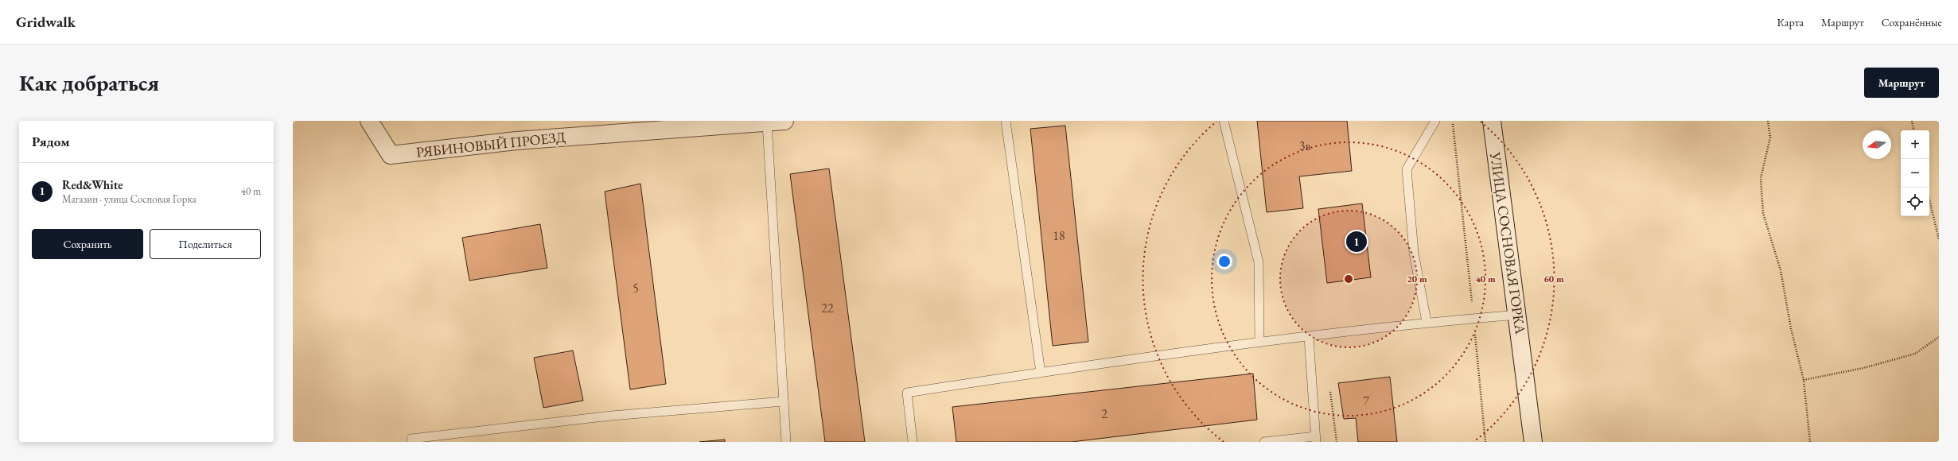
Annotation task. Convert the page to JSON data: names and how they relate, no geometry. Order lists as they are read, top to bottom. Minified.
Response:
{"streets":{"street":["РЯБИНОВЫЙ ПРОЕЗД","УЛИЦА СОСНОВАЯ ГОРКА"]},"house_numbers":["3в","18","5","22","7","2"],"north":"left","page":{"header":"Gridwalk","nav":["Карта","Маршрут","Сохранённые"],"buttons":["Маршрут",["Сохранить","Поделиться"]],"title":"Как добраться","heading":"Рядом","map_buttons":["+","−"],"list":[{"mark":"1","name":"Red&White","note":"Магазин · улица Сосновая Горка","value":"40 m"}],"pins":"1"},"rings":["20 m","40 m","60 m"]}
